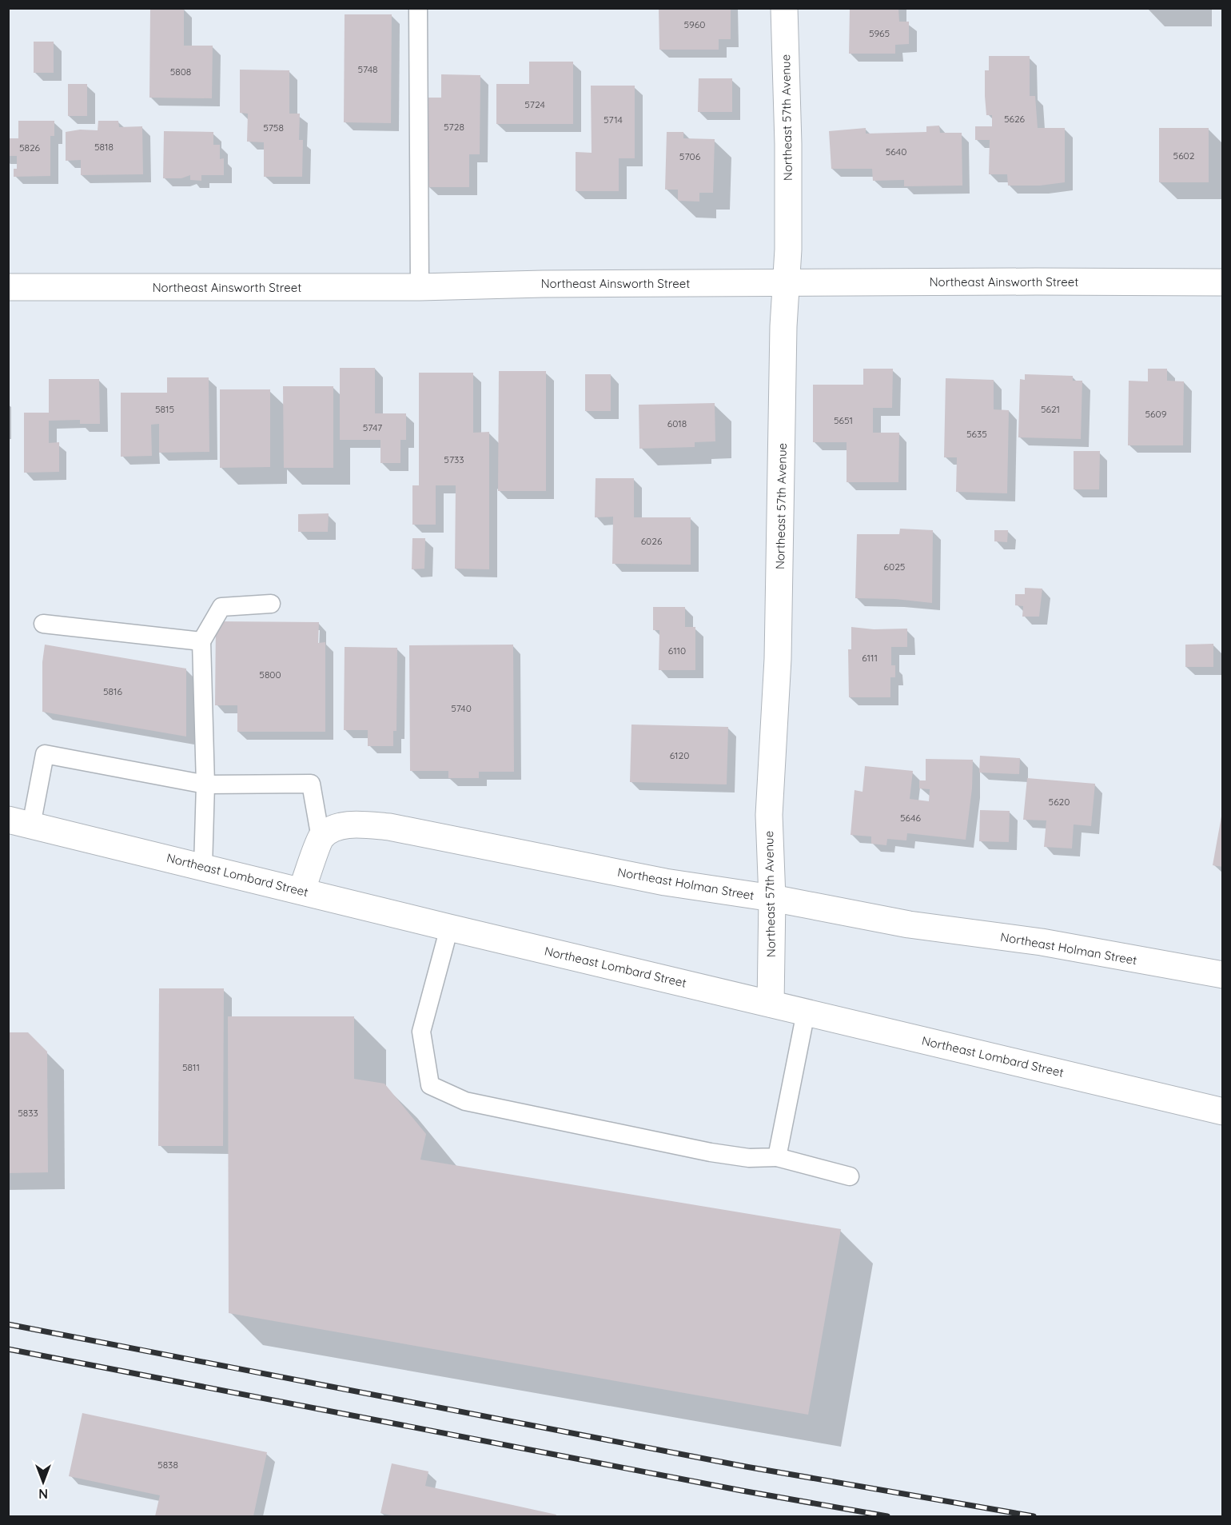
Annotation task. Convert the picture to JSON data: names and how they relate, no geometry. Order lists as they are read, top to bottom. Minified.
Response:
{"streets":{"street":["Northeast 57th Avenue","Northeast Ainsworth Street","Northeast Lombard Street","Northeast Holman Street"]},"crossings":[["Northeast 57th Avenue","Northeast Ainsworth Street"],["Northeast 57th Avenue","Northeast Lombard Street"],["Northeast 57th Avenue","Northeast Holman Street"]],"house_numbers":["5960","5965","5748","5808","5724","5626","5714","5728","5758","5818","5826","5640","5602","5706","5815","5621","5609","5651","6018","5747","5635","5733","6026","6025","6110","6111","5800","5816","5740","6120","5620","5646","5811","5833","5838"],"north":"bottom"}
